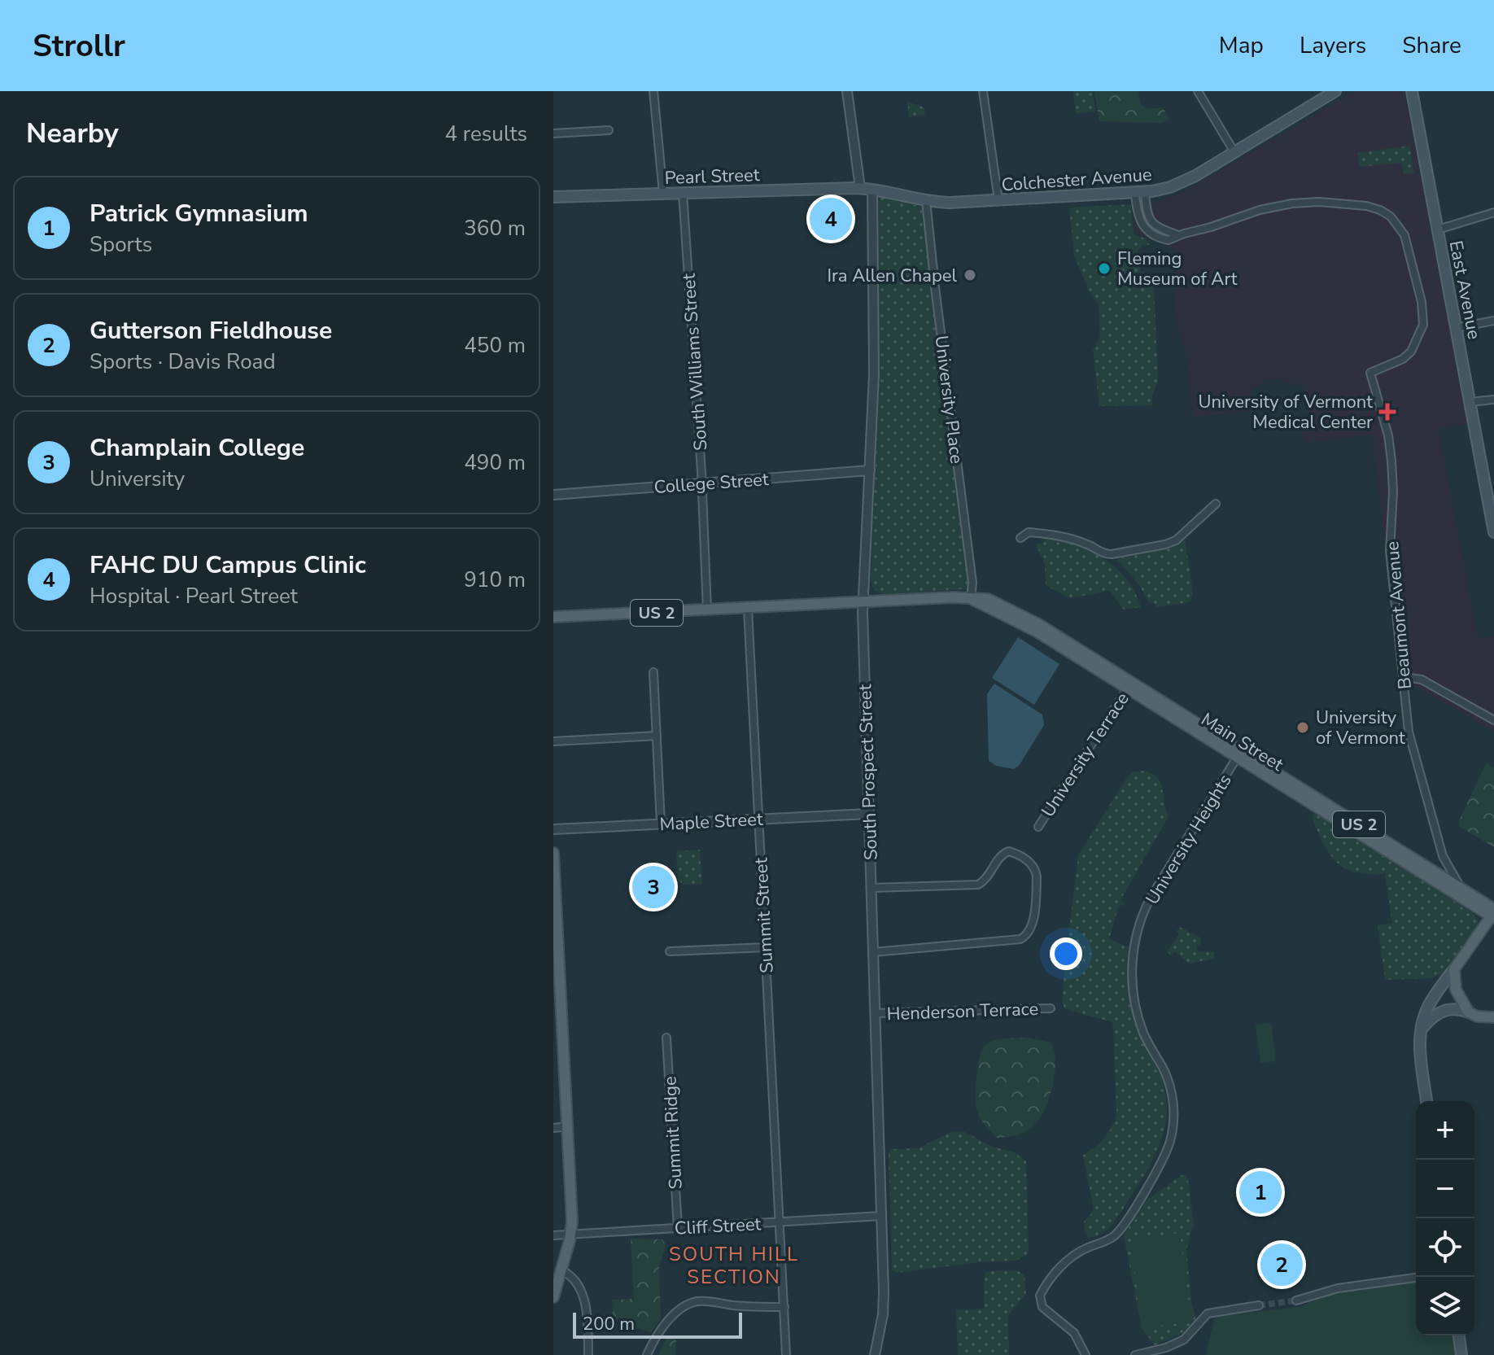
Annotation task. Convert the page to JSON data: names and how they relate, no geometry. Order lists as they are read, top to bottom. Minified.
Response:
{"streets":{"main road":["Pearl Street","Colchester Avenue","East Avenue","US 2","Main Street"],"street":["South Williams Street","University Place","College Street","Beaumont Avenue","University Terrace","South Prospect Street","Maple Street","University Heights","Summit Street","Henderson Terrace","Summit Ridge","Cliff Street"]},"crossings":[["Pearl Street","Colchester Avenue"],["Pearl Street","South Williams Street"],["Pearl Street","South Prospect Street"],["Colchester Avenue","University Place"],["Colchester Avenue","Beaumont Avenue"],["Colchester Avenue","South Prospect Street"],["South Williams Street","College Street"],["South Williams Street","Main Street"],["University Place","Main Street"],["College Street","South Prospect Street"],["Beaumont Avenue","Main Street"],["Main Street","University Terrace"],["Main Street","South Prospect Street"],["Main Street","University Heights"],["Main Street","Summit Street"],["South Prospect Street","Maple Street"],["South Prospect Street","Henderson Terrace"],["South Prospect Street","Cliff Street"],["Maple Street","Summit Street"],["Summit Street","Cliff Street"],["Summit Ridge","Cliff Street"]],"districts":["SOUTH HILL SECTION"],"places":{"other":["Fleming Museum of Art","Ira Allen Chapel","University of Vermont"],"health":["University of Vermont Medical Center"]},"scale_bar":"200 m","page":{"header":"Strollr","nav":["Map","Layers","Share"],"heading":["Nearby","4 results"],"list":[{"mark":"1","name":"Patrick Gymnasium","note":"Sports","value":"360 m"},{"mark":"2","name":"Gutterson Fieldhouse","note":"Sports · Davis Road","value":"450 m"},{"mark":"3","name":"Champlain College","note":"University","value":"490 m"},{"mark":"4","name":"FAHC DU Campus Clinic","note":"Hospital · Pearl Street","value":"910 m"}],"pins":["4","3","1","2"],"map_buttons":["+","−"],"scale":"200 m"}}
